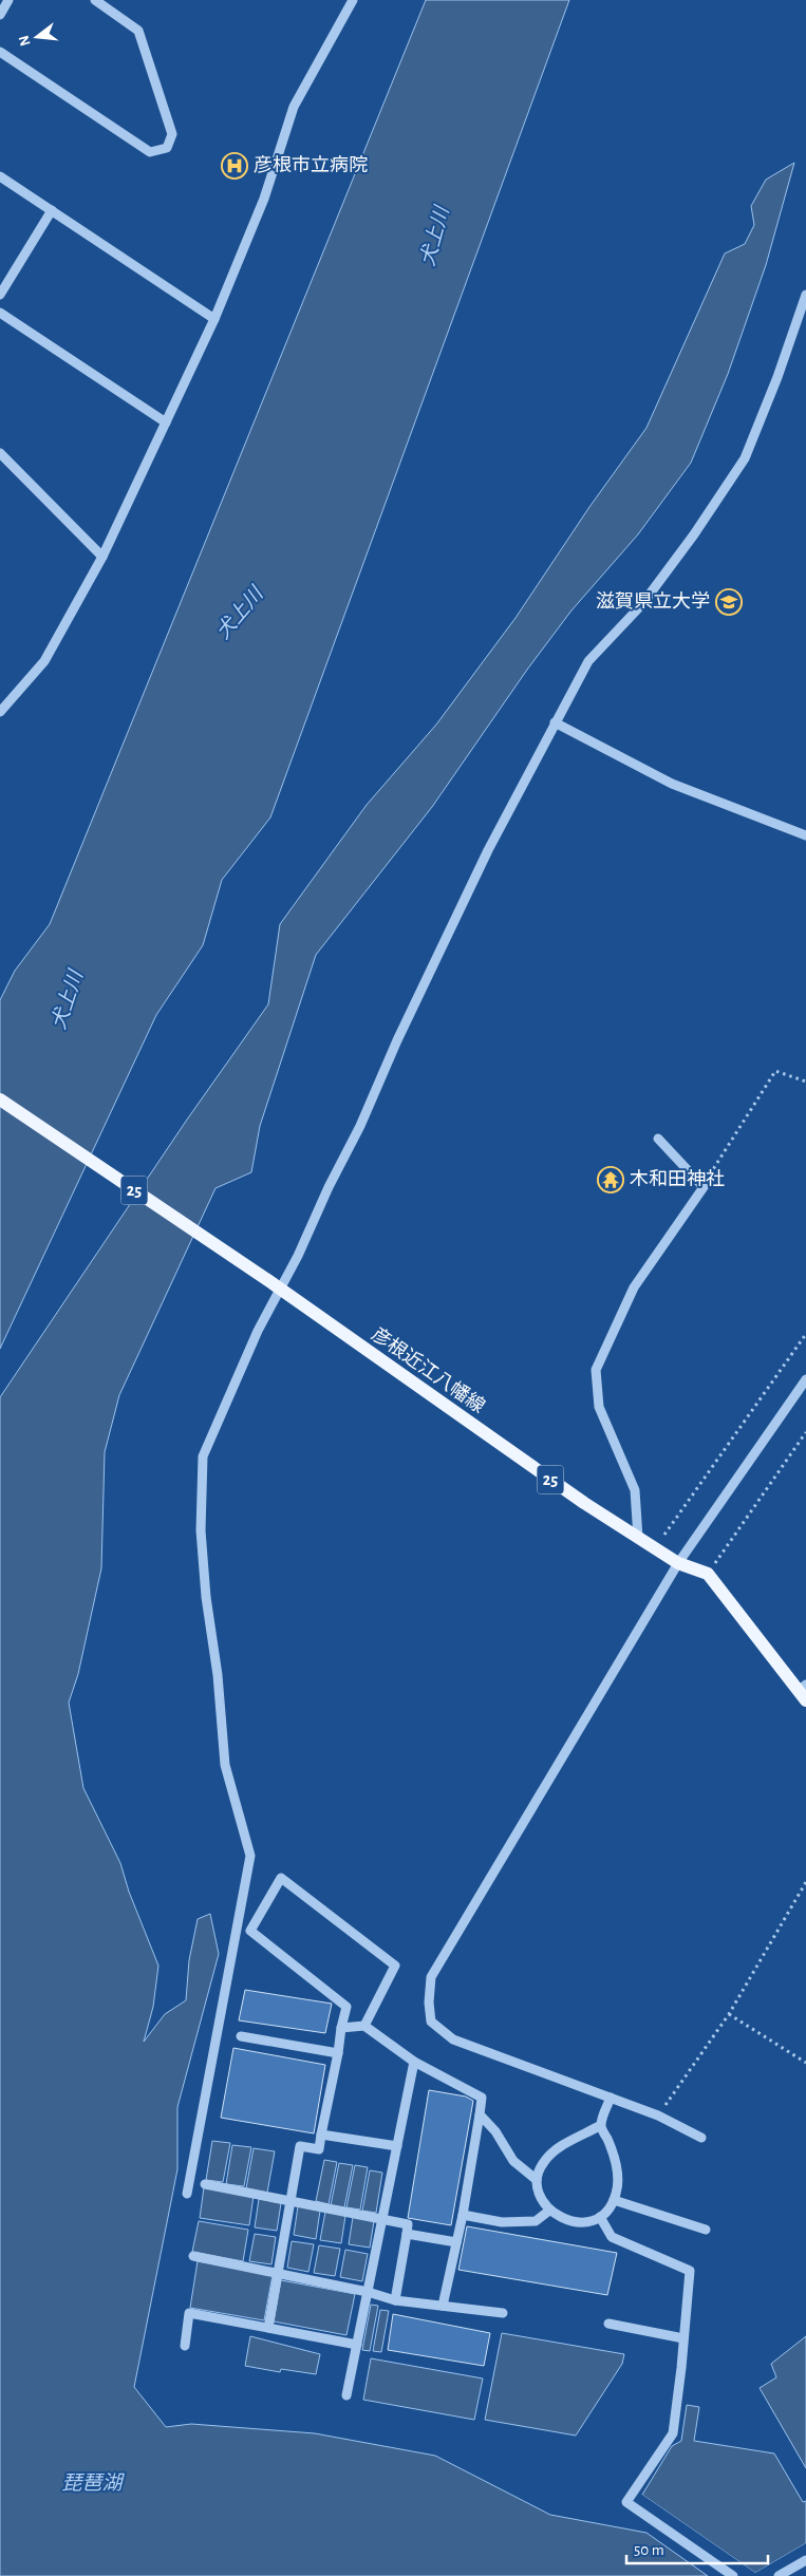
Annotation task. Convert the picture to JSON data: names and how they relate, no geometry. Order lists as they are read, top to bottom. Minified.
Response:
{"streets":{"main road":["25","彦根近江八幡線"]},"water":["犬上川","琵琶湖"],"places":{"hospital":["彦根市立病院"],"school or university":["滋賀県立大学"],"temple":["木和田神社"]},"scale_bar":"50 m","north":"left"}
